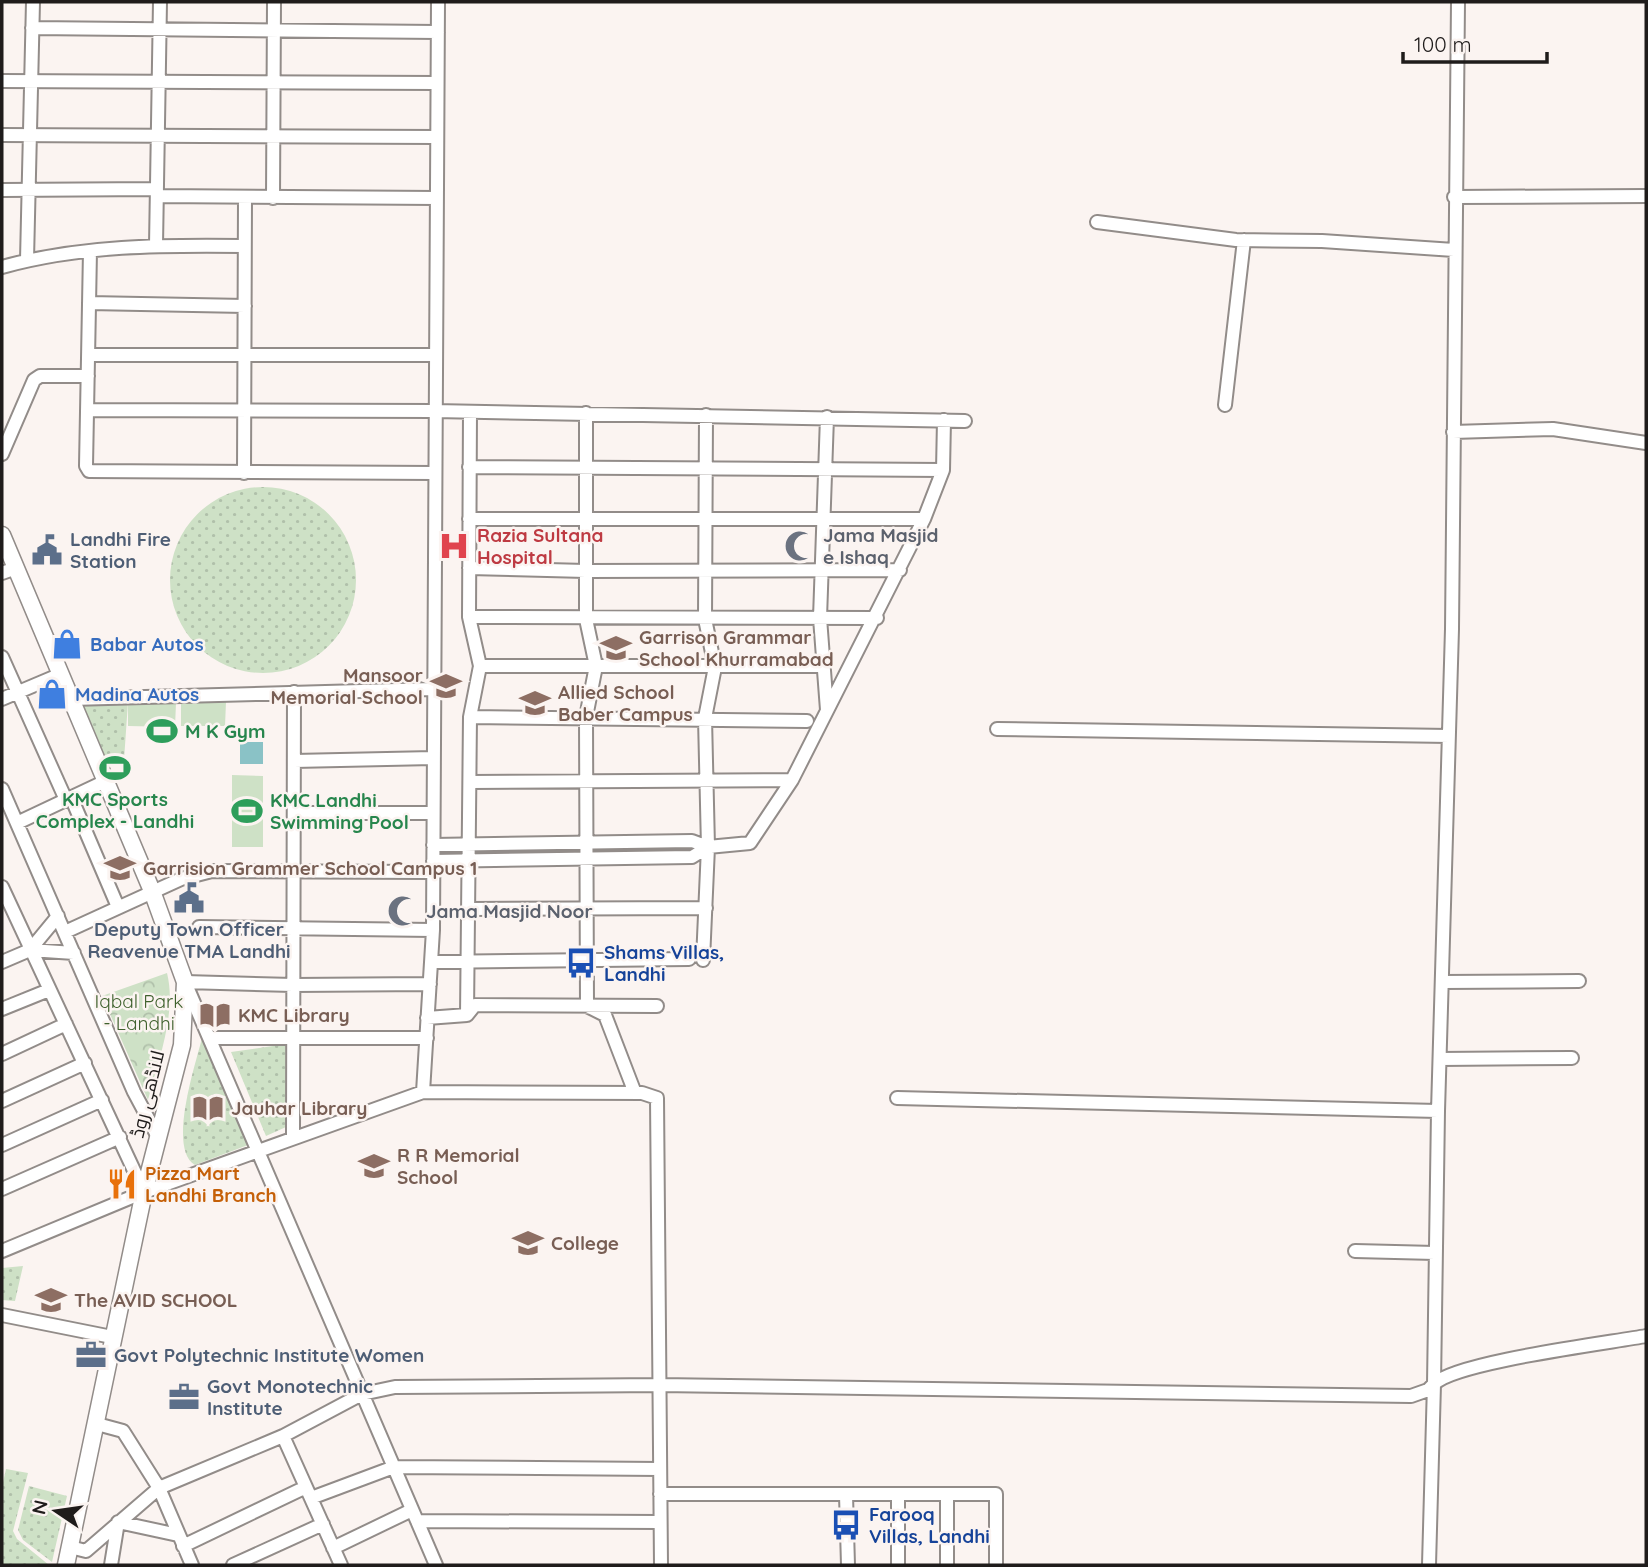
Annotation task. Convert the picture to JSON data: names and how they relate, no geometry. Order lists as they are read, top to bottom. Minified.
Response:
{"streets":{"main road":["لانڈھی روڈ"]},"parks":["Iqbal Park - Landhi"],"places":{"hospital":["Razia Sultana Hospital"],"mosque":["Jama Masjid e Ishaq","Jama Masjid Noor"],"public building":["Landhi Fire Station","Deputy Town Officer Reavenue TMA Landhi"],"shop":["Babar Autos","Madina Autos"],"school or university":["Garrison Grammar School Khurramabad","Mansoor Memorial School","Allied School Baber Campus","Garrision Grammer School Campus 1","R R Memorial School","College","The AVID SCHOOL"],"sports":["M K Gym","KMC Sports Complex - Landhi","KMC Landhi Swimming Pool"],"bus stop":["Shams Villas, Landhi","Farooq Villas, Landhi"],"library":["KMC Library","Jauhar Library"],"restaurant":["Pizza Mart Landhi Branch"],"office":["Govt Polytechnic Institute Women","Govt Monotechnic Institute"]},"scale_bar":"100 m","north":"left"}
